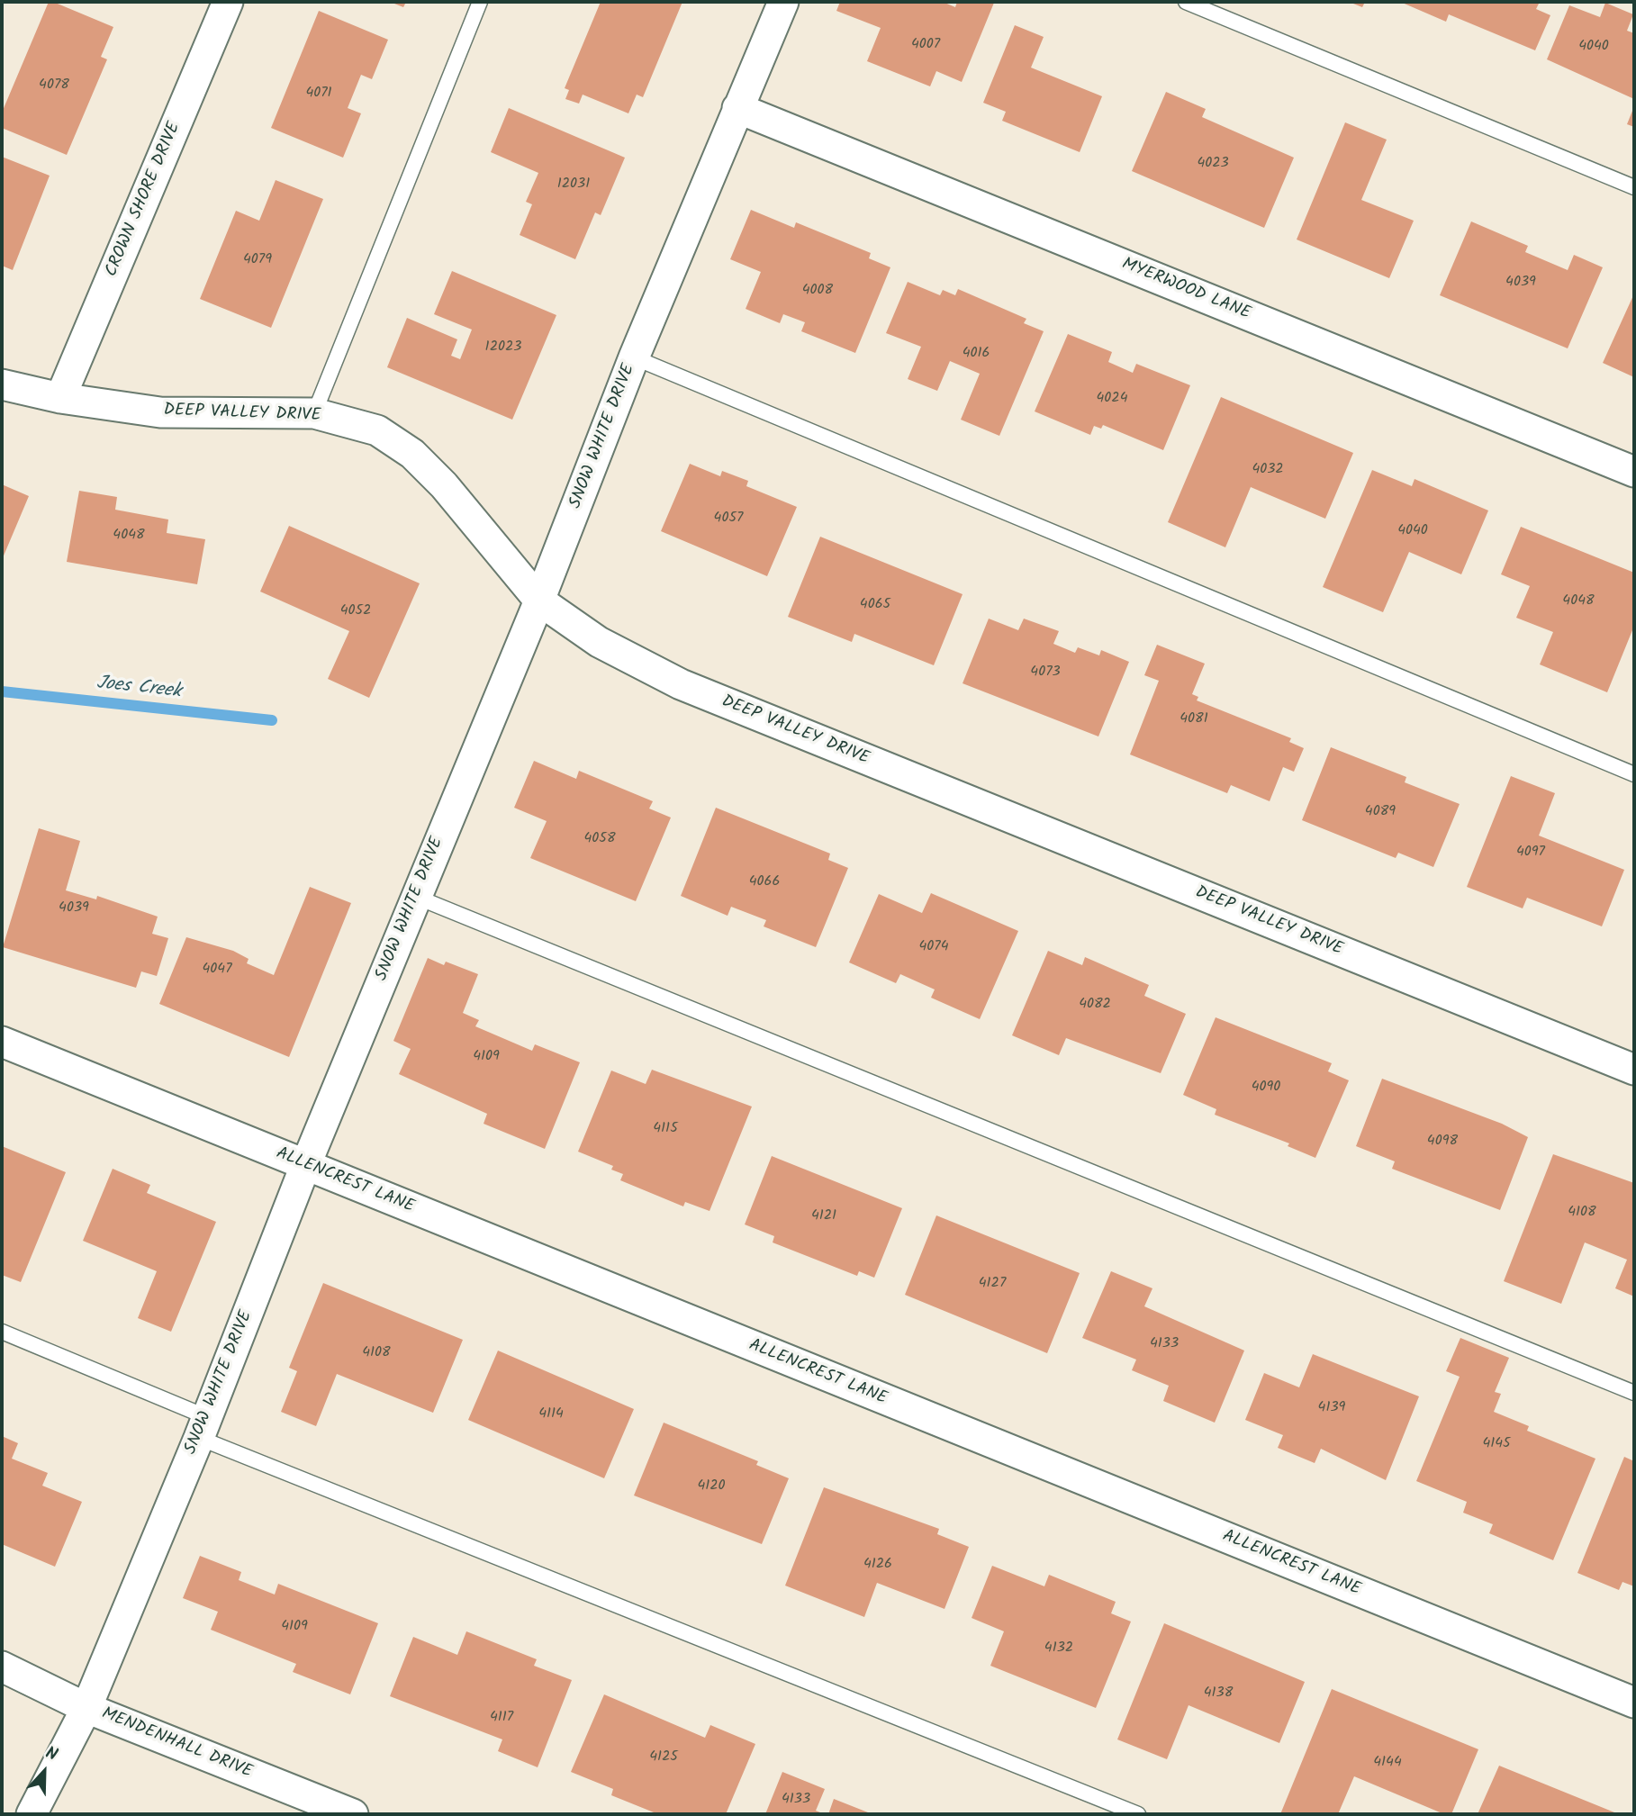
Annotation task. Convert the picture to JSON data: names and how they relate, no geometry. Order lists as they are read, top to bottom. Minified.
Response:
{"streets":{"street":["CROWN SHORE DRIVE","MYERWOOD LANE","DEEP VALLEY DRIVE","SNOW WHITE DRIVE","ALLENCREST LANE","MENDENHALL DRIVE"]},"crossings":[["CROWN SHORE DRIVE","DEEP VALLEY DRIVE"],["MYERWOOD LANE","SNOW WHITE DRIVE"],["DEEP VALLEY DRIVE","SNOW WHITE DRIVE"],["SNOW WHITE DRIVE","ALLENCREST LANE"],["SNOW WHITE DRIVE","MENDENHALL DRIVE"]],"water":["Joes Creek"],"house_numbers":["4007","4040","4078","4071","4023","12031","4079","4039","4008","12023","4016","4024","4032","4057","4040","4048","4048","4065","4052","4073","4081","4089","4058","4097","4066","4039","4074","4047","4082","4109","4090","4115","4098","4108","4121","4127","4133","4108","4139","4114","4145","4120","4126","4109","4132","4138","4117","4125","4144","4133"],"north":"top"}
